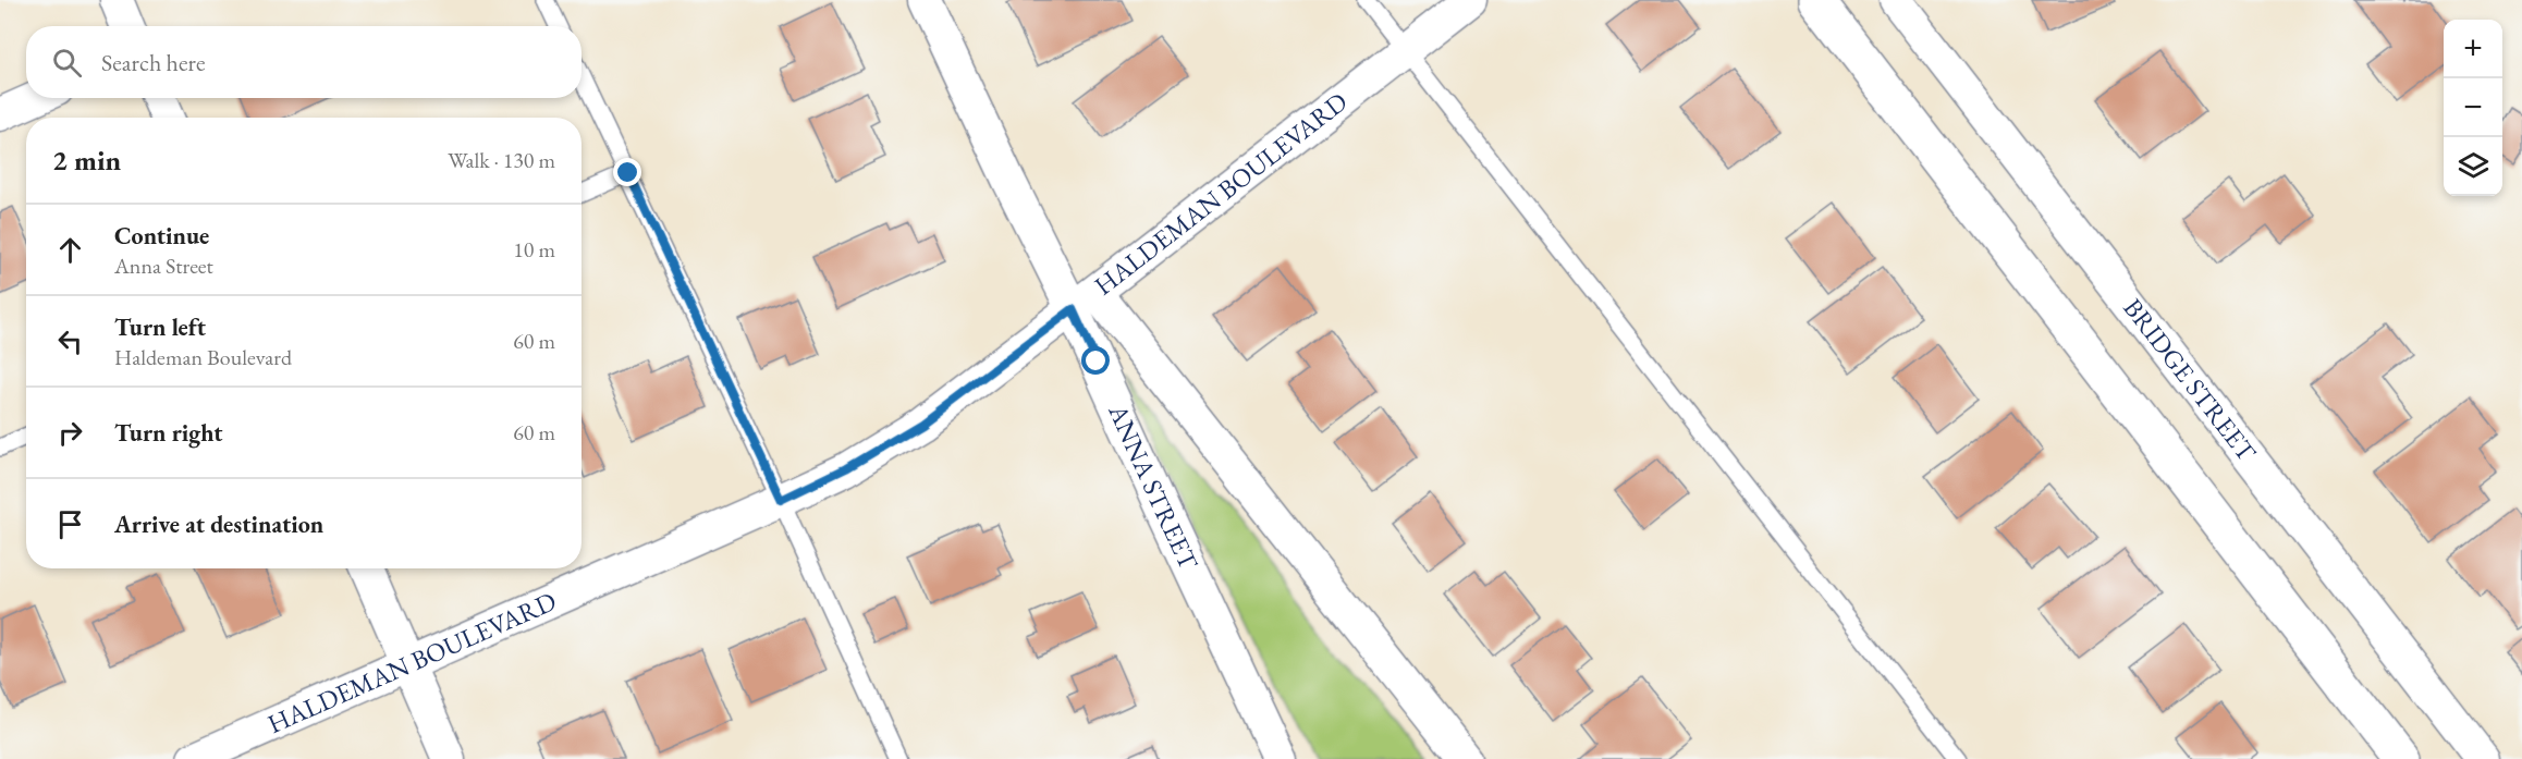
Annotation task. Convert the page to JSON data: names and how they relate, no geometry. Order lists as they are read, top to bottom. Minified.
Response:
{"streets":{"street":["HALDEMAN BOULEVARD","BRIDGE STREET","ANNA STREET"]},"crossings":[["HALDEMAN BOULEVARD","ANNA STREET"]],"page":{"map_buttons":["+","−"],"search":"Search here","heading":["2 min","Walk · 130 m"],"list":[["Continue","Anna Street","10 m"],["Turn left","Haldeman Boulevard","60 m"],["Turn right","60 m"],"Arrive at destination"]}}
